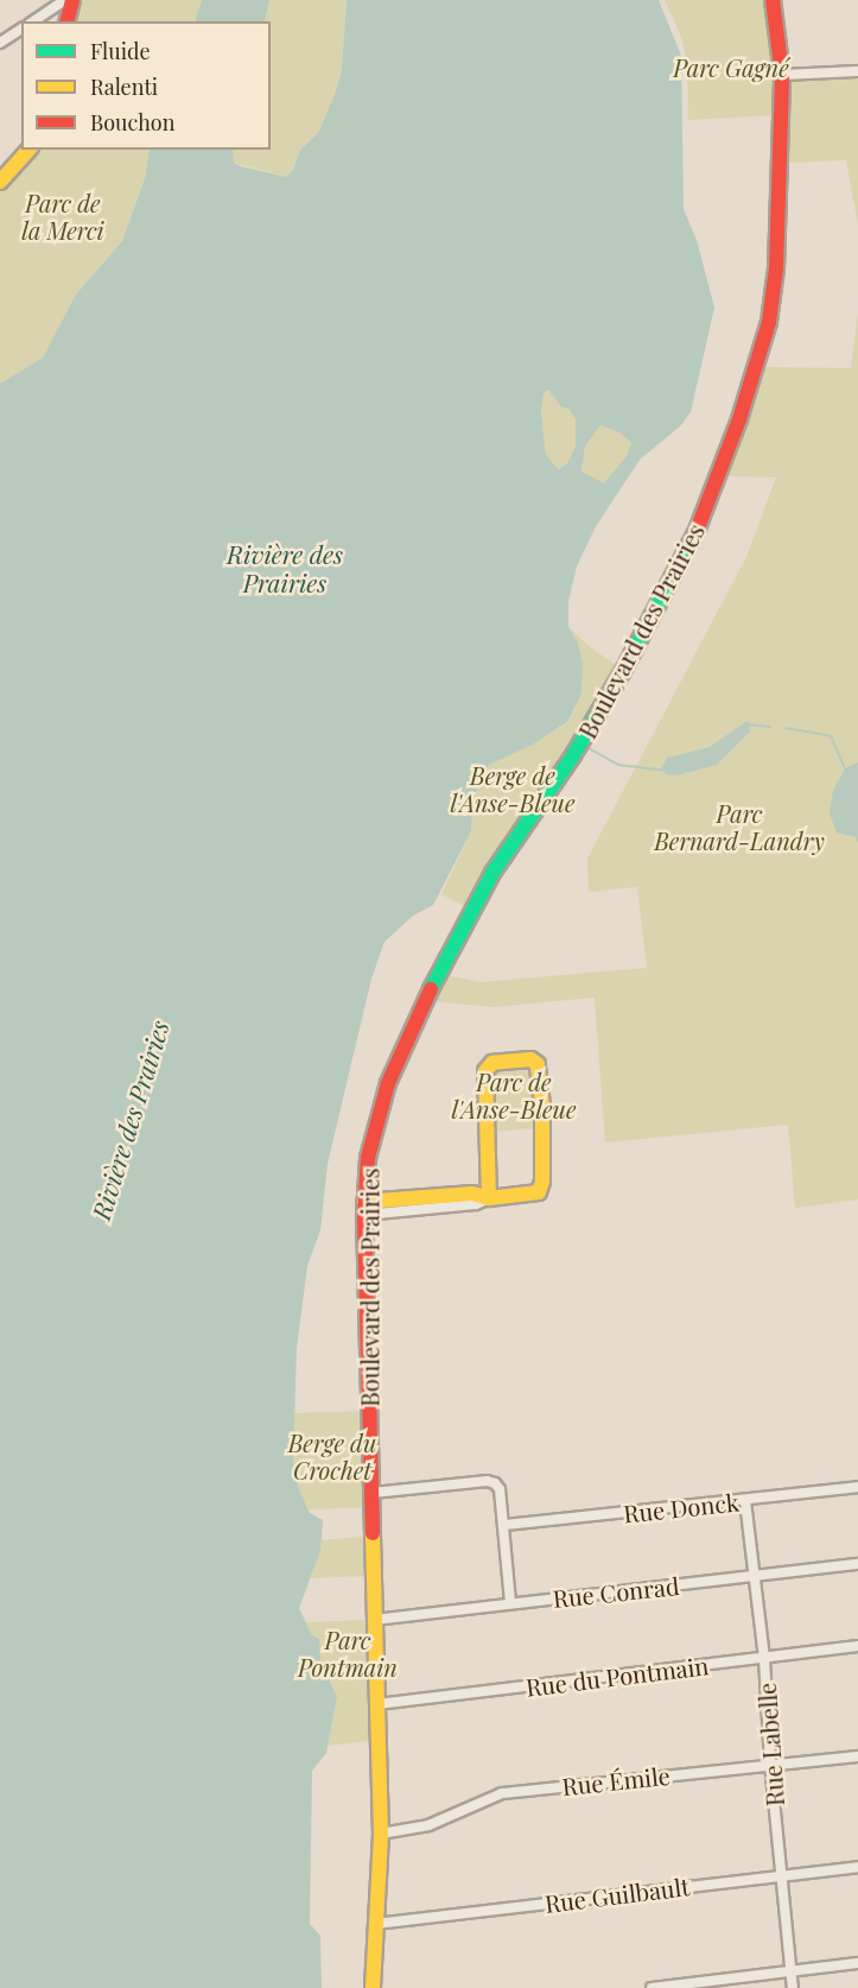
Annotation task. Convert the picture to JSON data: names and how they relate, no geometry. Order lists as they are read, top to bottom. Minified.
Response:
{"streets":{"street":["Boulevard des Prairies","Rue Donck","Rue Conrad","Rue du Pontmain","Rue Labelle","Rue Émile","Rue Guilbault"]},"crossings":[["Boulevard des Prairies","Rue Conrad"],["Boulevard des Prairies","Rue du Pontmain"],["Boulevard des Prairies","Rue Émile"],["Boulevard des Prairies","Rue Guilbault"],["Rue Donck","Rue Labelle"],["Rue Conrad","Rue Labelle"],["Rue du Pontmain","Rue Labelle"],["Rue Labelle","Rue Émile"],["Rue Labelle","Rue Guilbault"]],"water":["Rivière des Prairies"],"parks":["Parc Gagné","Parc de la Merci","Berge de l'Anse-Bleue","Parc Bernard-Landry","Parc de l'Anse-Bleue","Berge du Crochet","Parc Pontmain"],"legend":["Fluide","Ralenti","Bouchon"]}
